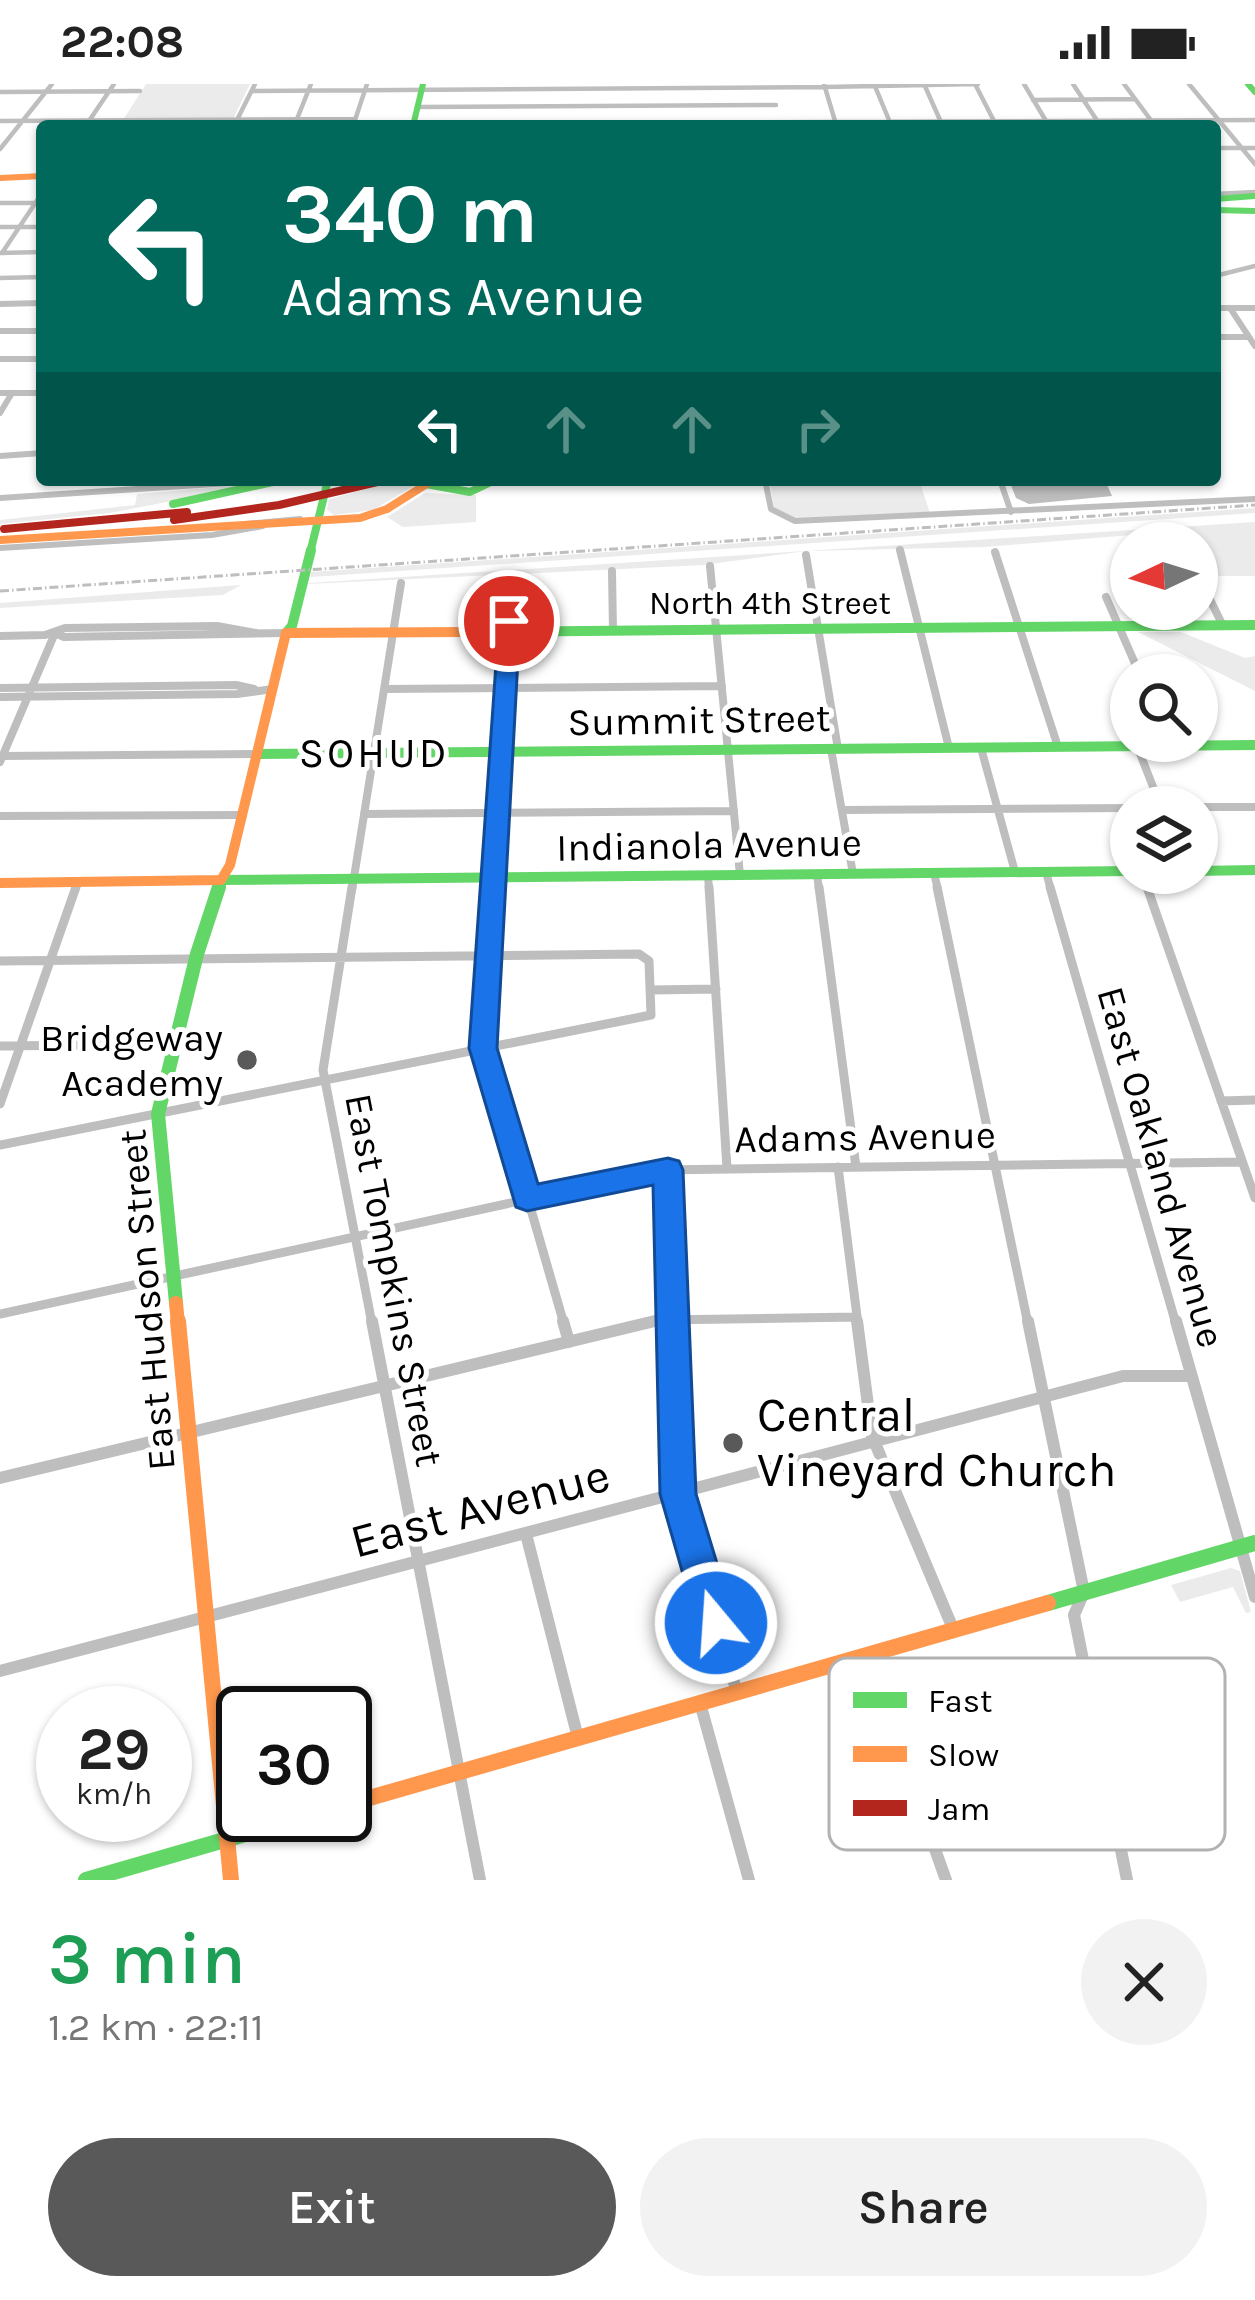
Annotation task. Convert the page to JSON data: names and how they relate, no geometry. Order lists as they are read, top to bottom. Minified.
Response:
{"streets":{"main road":["North 4th Street","Summit Street","Indianola Avenue","East Hudson Street"],"street":["Adams Avenue","East Oakland Avenue","East Tompkins Street","East Avenue"]},"crossings":[["North 4th Street","East Tompkins Street"],["North 4th Street","East Hudson Street"],["Summit Street","East Tompkins Street"],["Summit Street","East Hudson Street"],["Indianola Avenue","East Oakland Avenue"],["Indianola Avenue","East Tompkins Street"],["Indianola Avenue","East Hudson Street"],["Adams Avenue","East Oakland Avenue"],["Adams Avenue","East Tompkins Street"],["Adams Avenue","East Hudson Street"],["East Oakland Avenue","East Avenue"],["East Tompkins Street","East Avenue"],["East Hudson Street","East Avenue"]],"districts":["SOHUD"],"places":["Bridgeway Academy","Central Vineyard Church"],"legend":["Fast","Slow","Jam"],"north":"left","page":{"status":"22:08","turn":["340 m","Adams Avenue"],"speed":"29 km/h","limit":"30","heading":["3 min","1.2 km · 22:11"],"buttons":["Exit","Share"]}}
